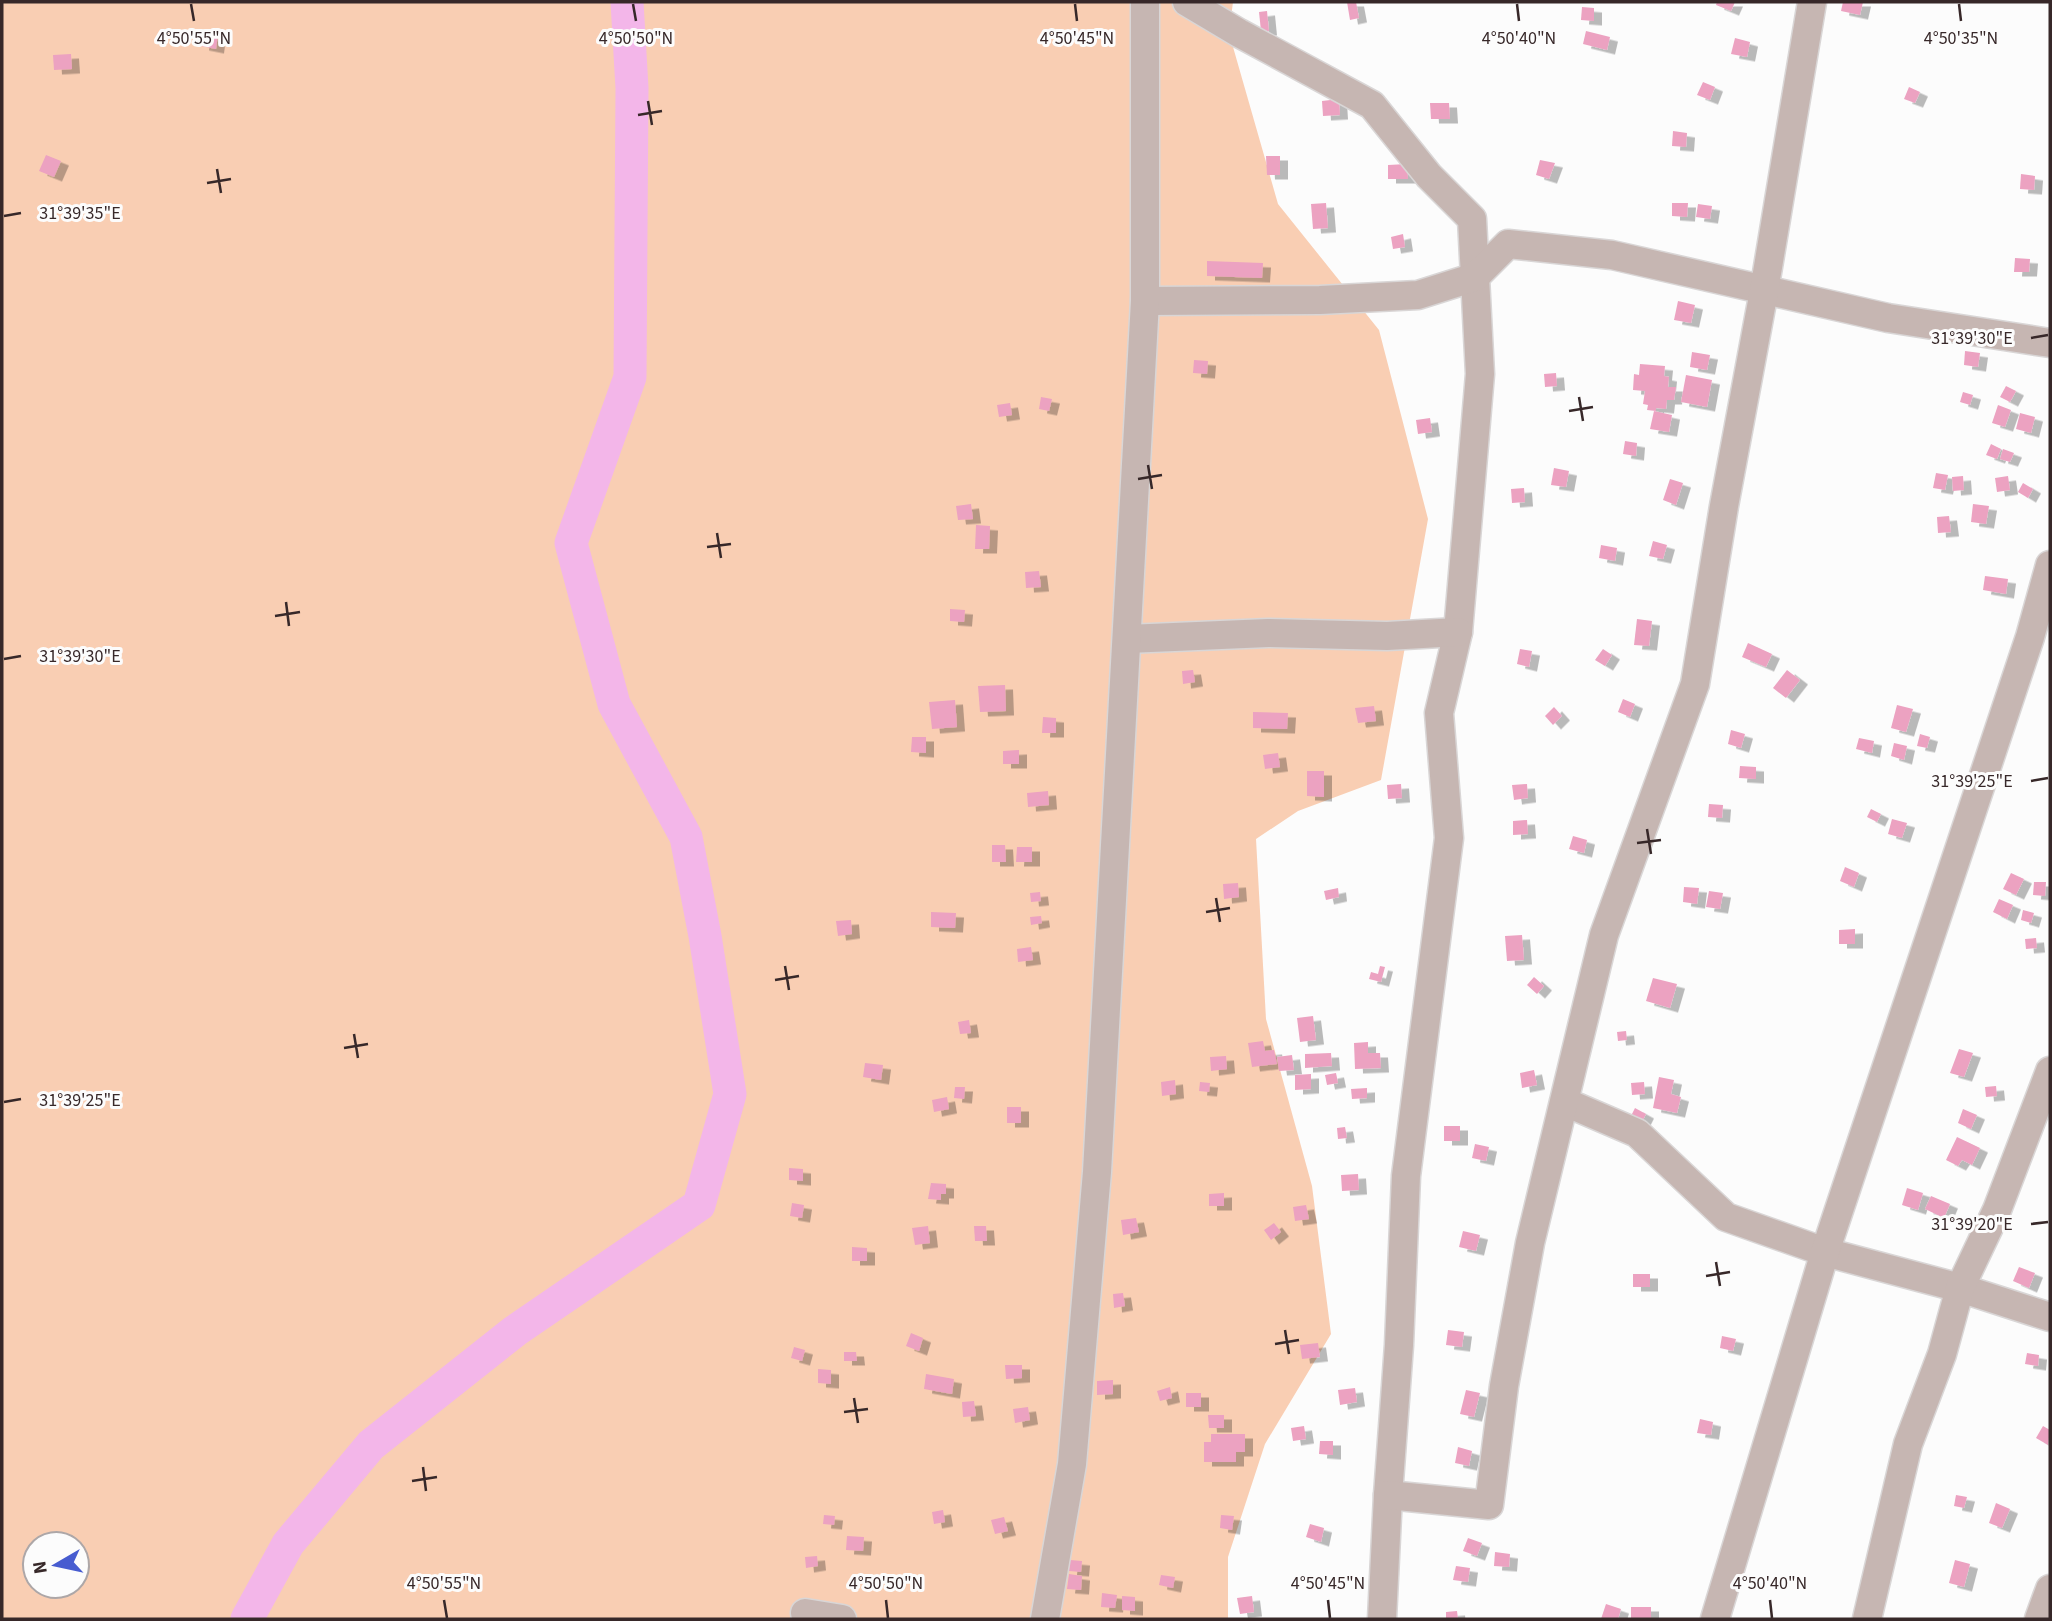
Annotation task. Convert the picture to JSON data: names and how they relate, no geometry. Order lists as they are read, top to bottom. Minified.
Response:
{"north":"left","coordinates":["4°50'35\"N","4°50'55\"N","4°50'50\"N","4°50'45\"N","4°50'40\"N","31°39'35\"E","31°39'30\"E","31°39'25\"E","31°39'20\"E"]}
